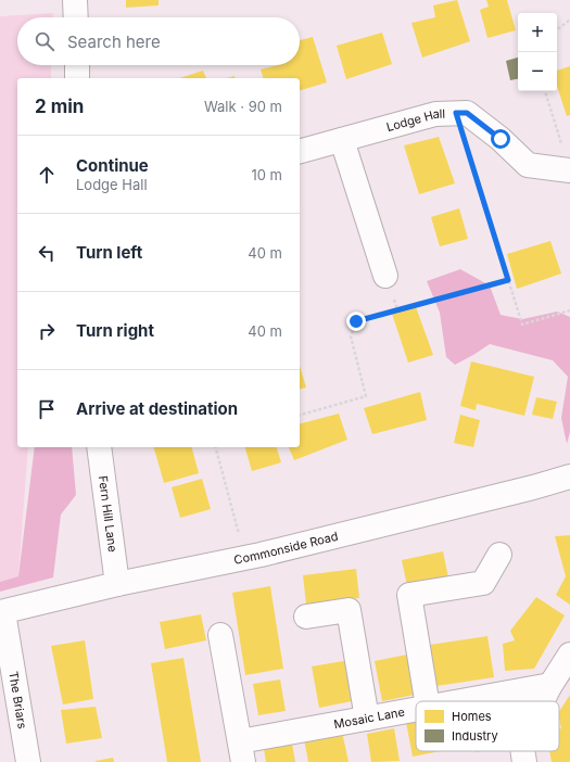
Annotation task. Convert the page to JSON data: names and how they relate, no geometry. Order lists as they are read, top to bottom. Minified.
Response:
{"streets":{"street":["Lodge Hall","Fern Hill Lane","Commonside Road","The Briars","Mosaic Lane"]},"crossings":[["Fern Hill Lane","Commonside Road"],["Commonside Road","The Briars"]],"legend":["Homes","Industry"],"page":{"map_buttons":["+","−"],"search":"Search here","heading":["2 min","Walk · 90 m"],"list":[["Continue","Lodge Hall","10 m"],["Turn left","40 m"],["Turn right","40 m"],"Arrive at destination"]}}
